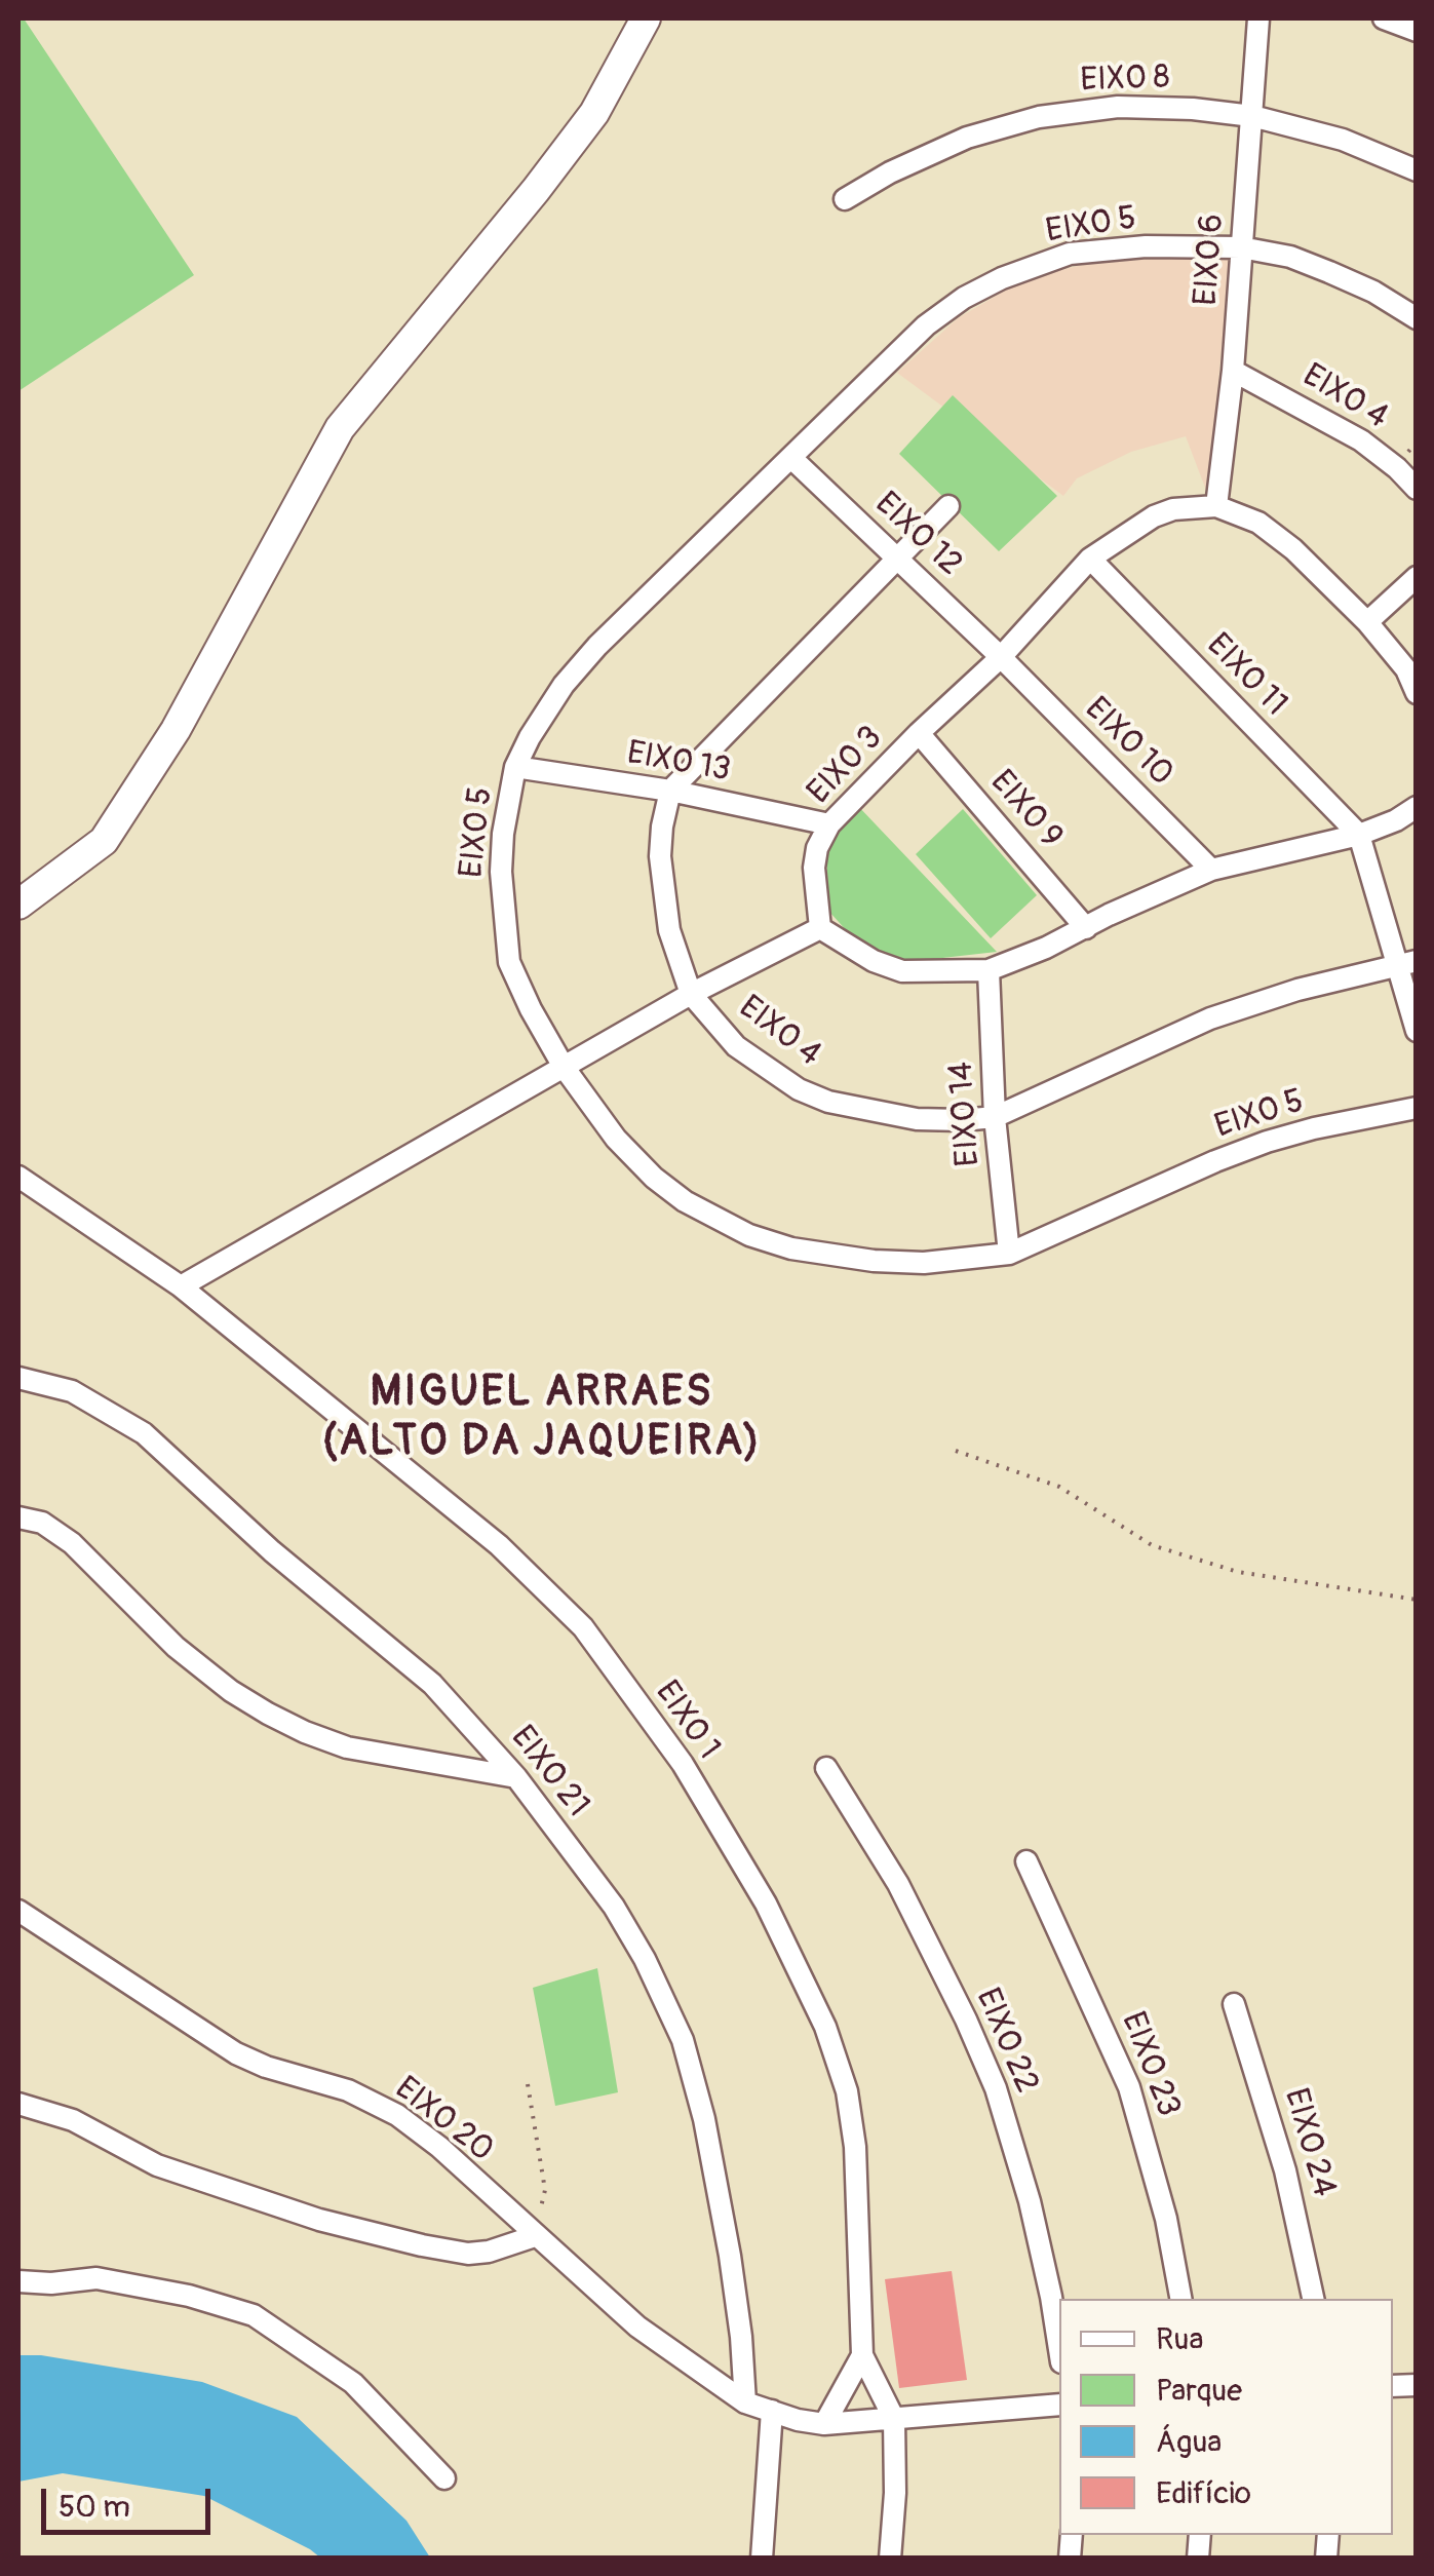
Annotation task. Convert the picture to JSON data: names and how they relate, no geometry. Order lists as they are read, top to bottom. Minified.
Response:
{"streets":{"street":["EIXO 8","EIXO 5","EIXO 6","EIXO 4","EIXO 12","EIXO 11","EIXO 10","EIXO 13","EIXO 3","EIXO 9","EIXO 14","EIXO 1","EIXO 21","EIXO 22","EIXO 23","EIXO 20","EIXO 24"]},"crossings":[["EIXO 8","EIXO 6"],["EIXO 5","EIXO 6"],["EIXO 5","EIXO 12"],["EIXO 5","EIXO 13"],["EIXO 5","EIXO 14"],["EIXO 6","EIXO 4"],["EIXO 6","EIXO 3"],["EIXO 4","EIXO 13"],["EIXO 4","EIXO 14"],["EIXO 12","EIXO 10"],["EIXO 12","EIXO 3"],["EIXO 11","EIXO 3"],["EIXO 10","EIXO 3"],["EIXO 13","EIXO 3"],["EIXO 3","EIXO 9"],["EIXO 21","EIXO 20"]],"districts":["MIGUEL ARRAES (ALTO DA JAQUEIRA)"],"legend":["Rua","Parque","Água","Edifício"],"scale_bar":"50 m"}
